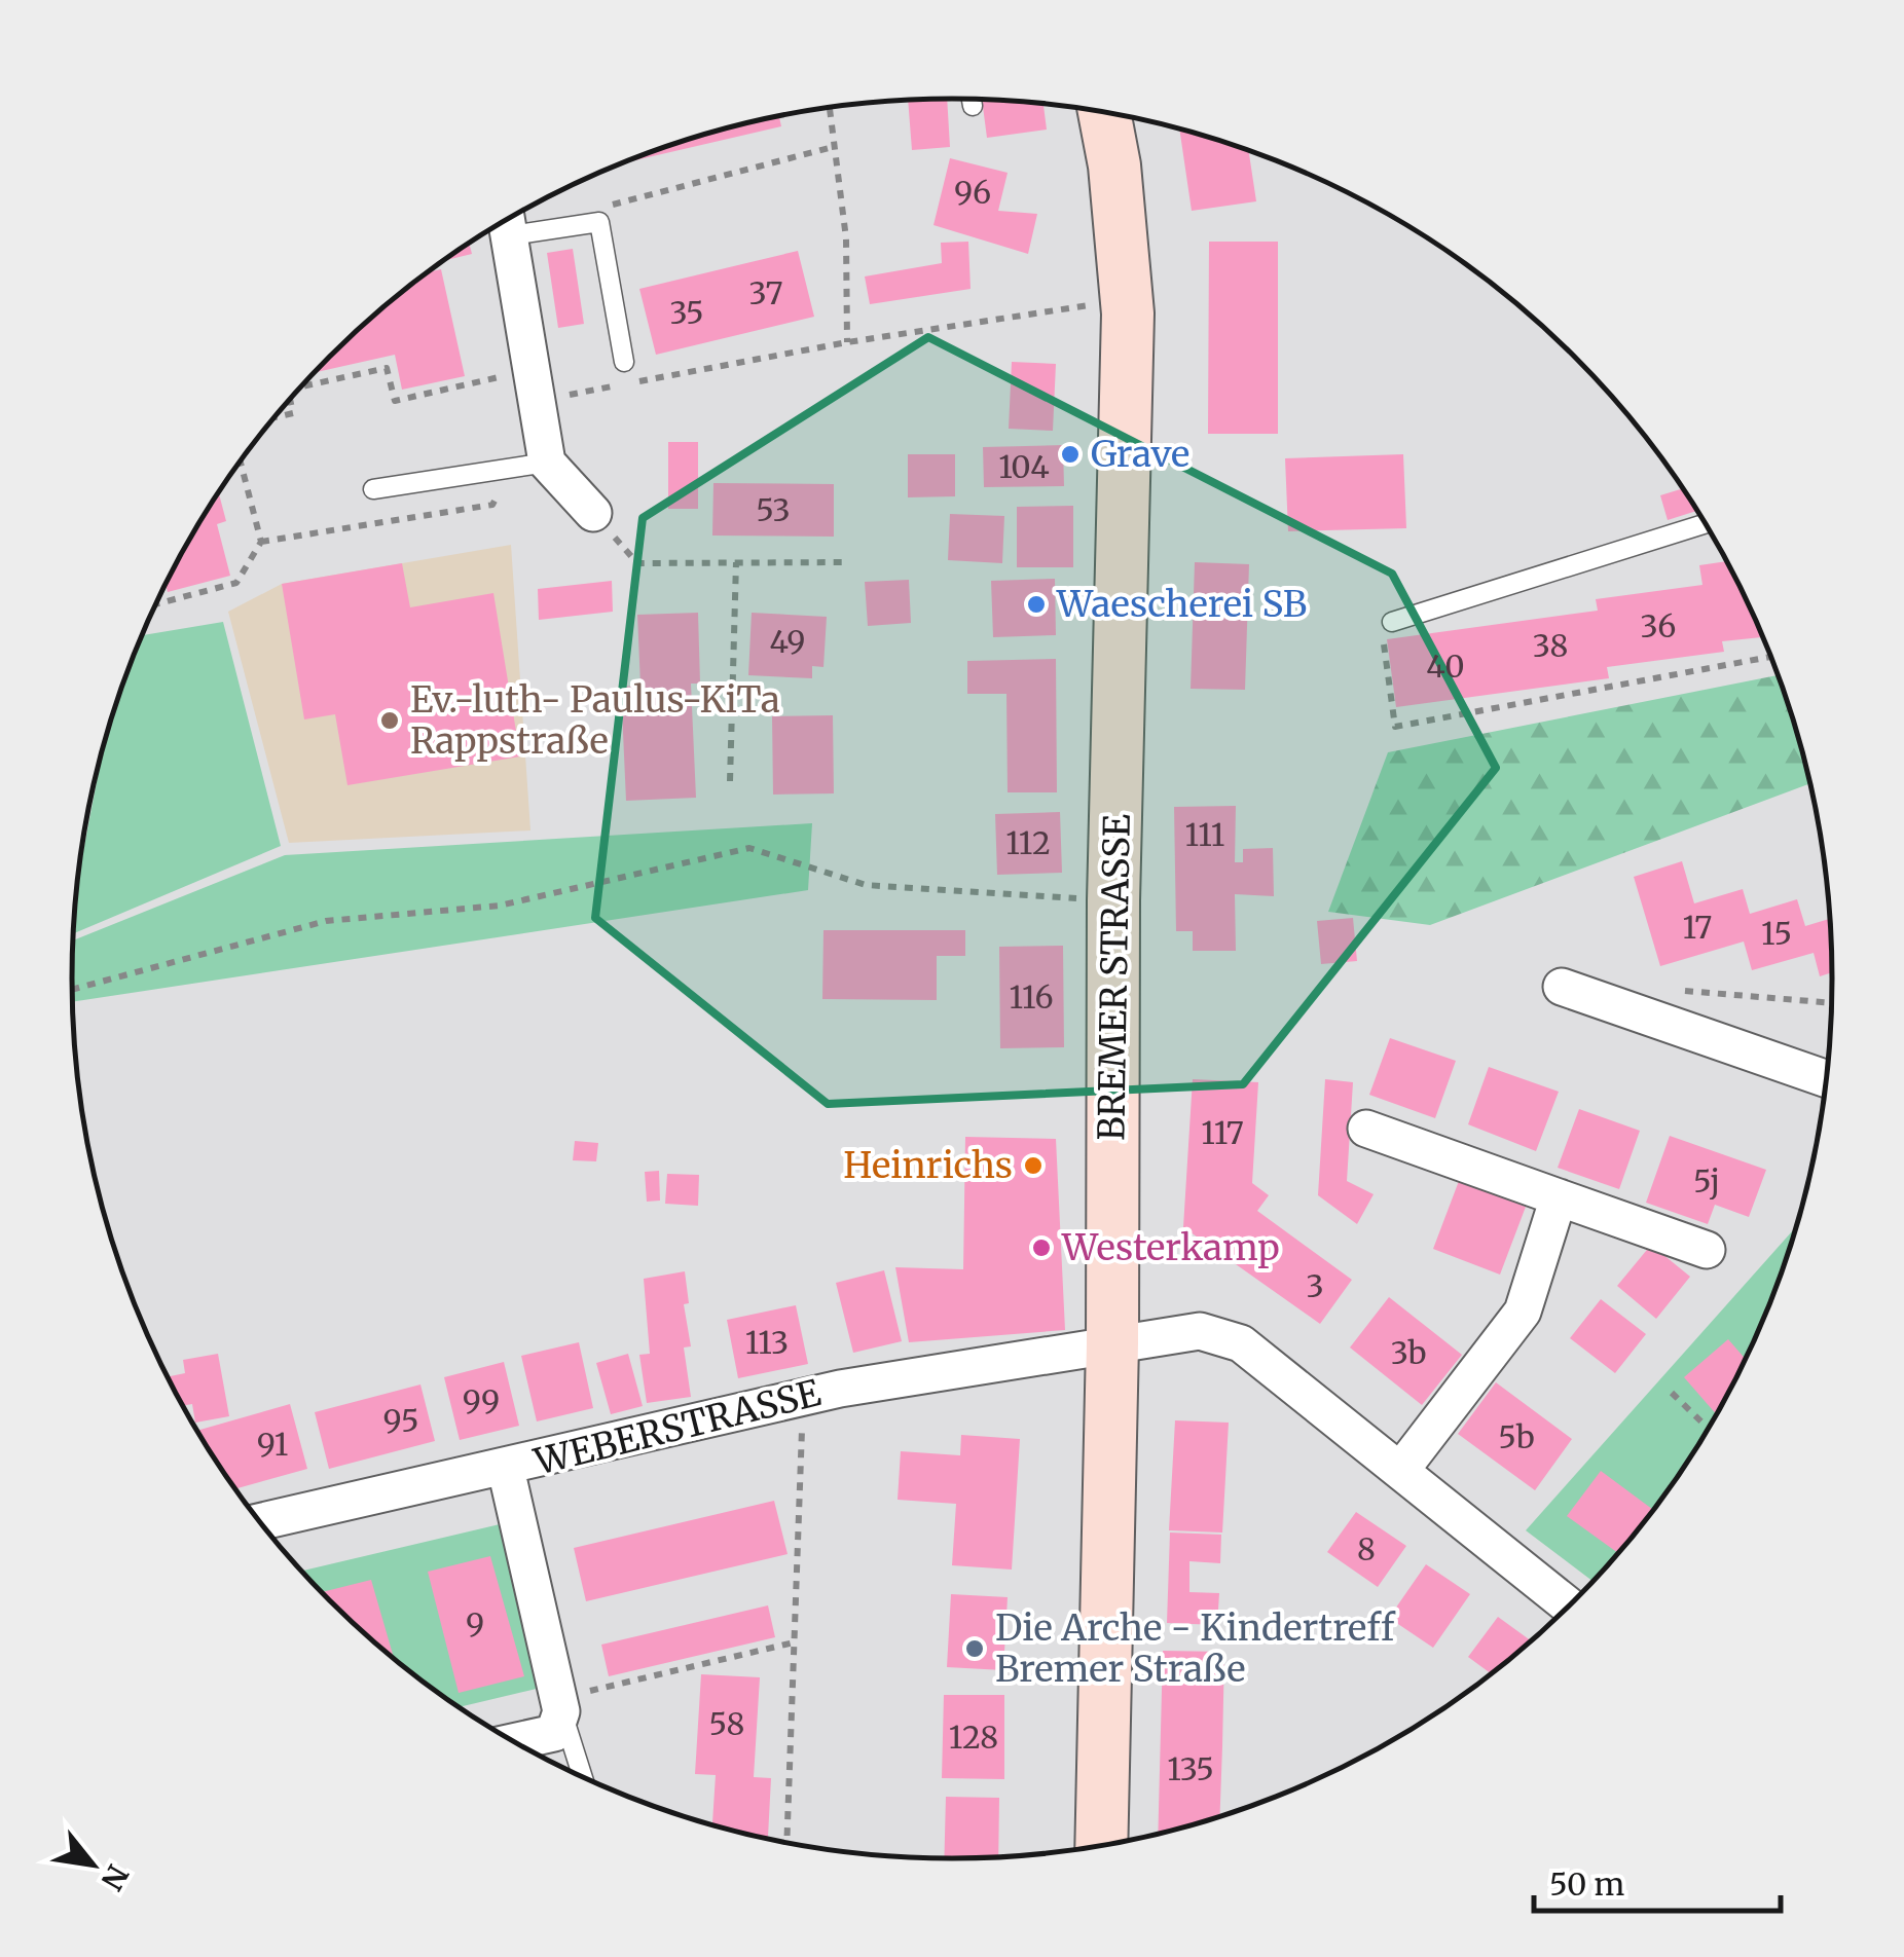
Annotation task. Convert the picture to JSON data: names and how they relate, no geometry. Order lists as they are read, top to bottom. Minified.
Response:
{"streets":{"main road":["BREMER STRASSE"],"street":["WEBERSTRASSE"]},"crossings":[["BREMER STRASSE","WEBERSTRASSE"]],"places":["Grave","Waescherei SB","Ev.-luth- Paulus-KiTa Rappstraße","Heinrichs","Westerkamp","Die Arche - Kindertreff Bremer Straße"],"house_numbers":["96","37","35","104","53","36","49","38","40","111","112","17","15","116","117","5j","3","113","3b","99","95","5b","91","8","9","58","128","135"],"scale_bar":"50 m","north":"bottom right"}
